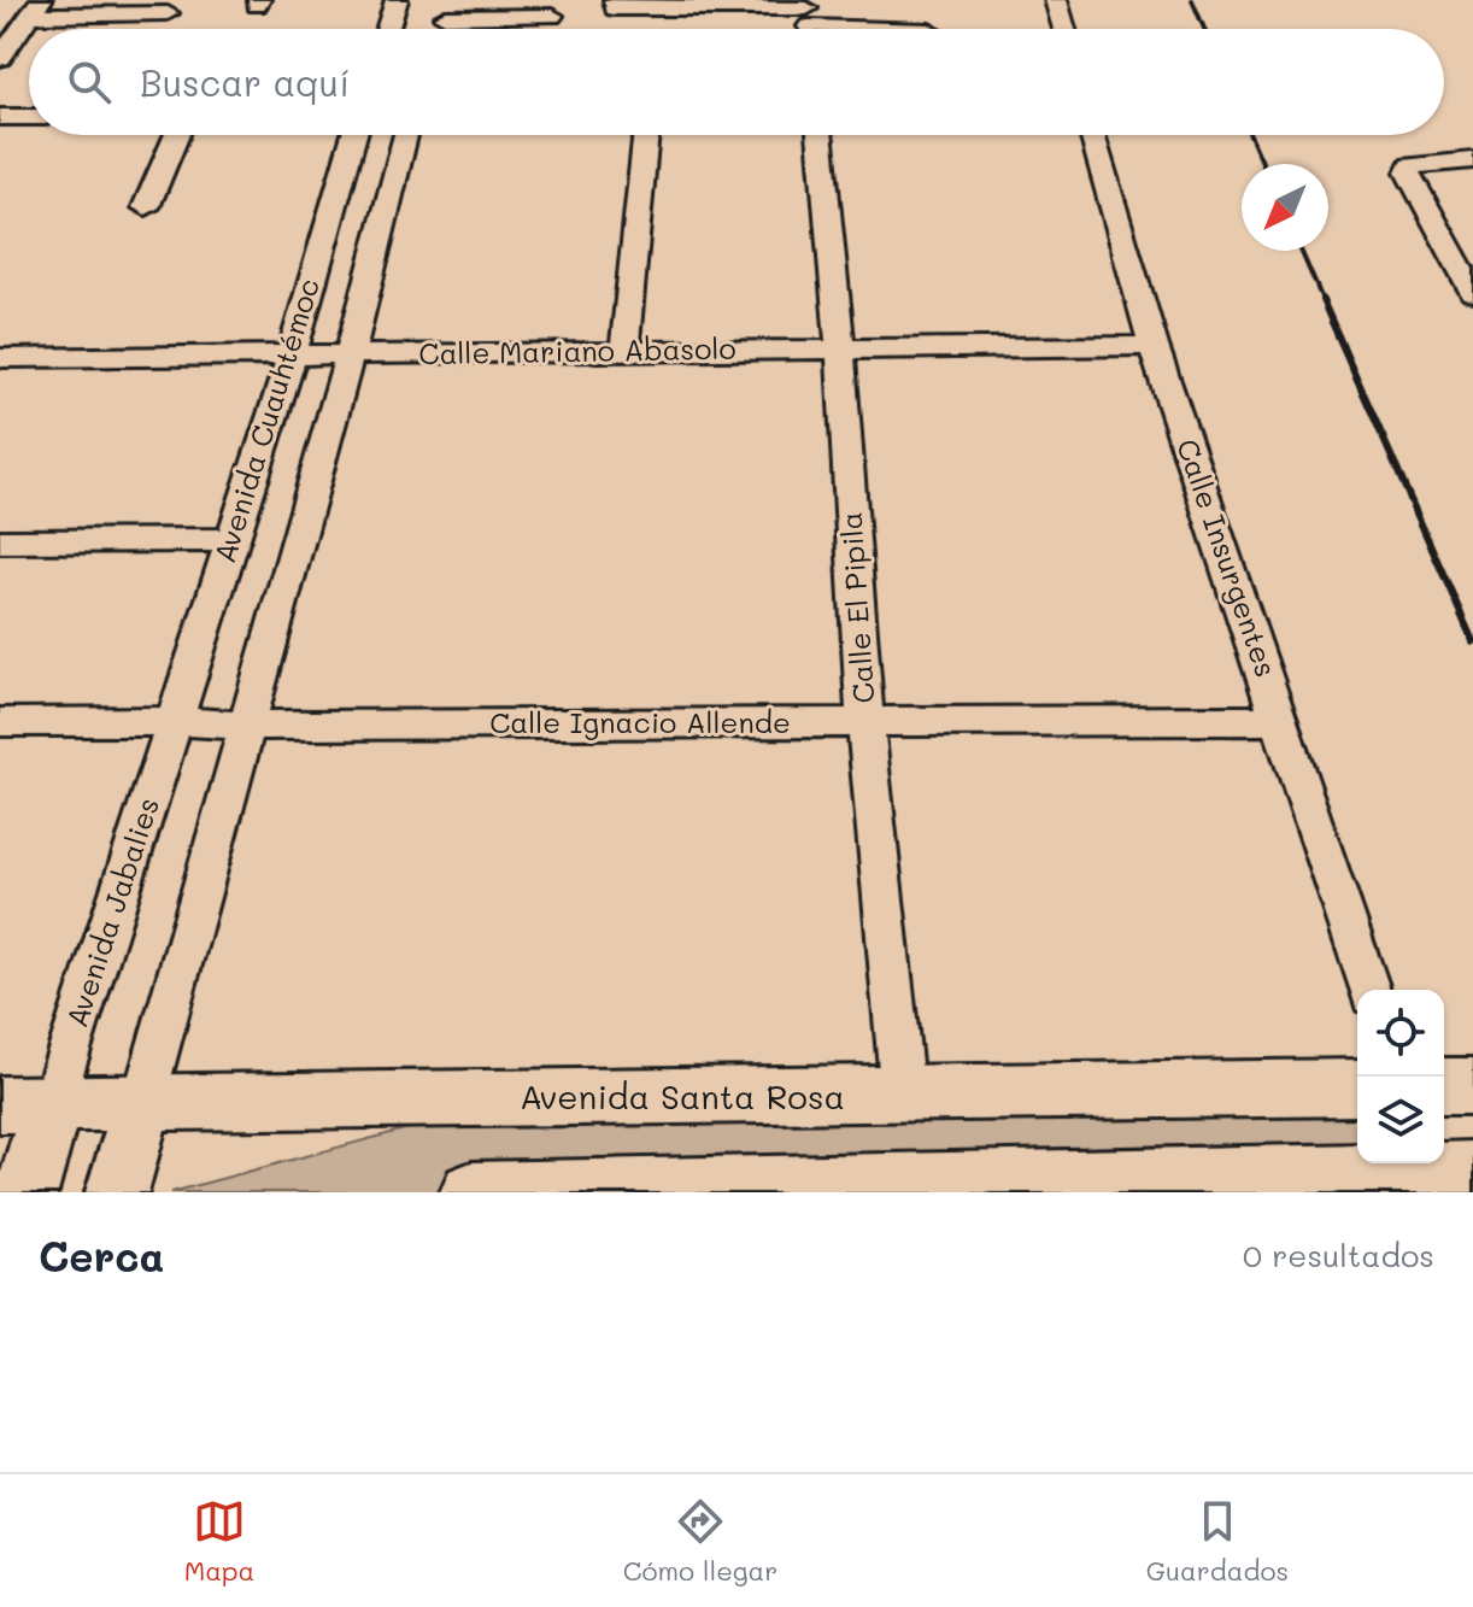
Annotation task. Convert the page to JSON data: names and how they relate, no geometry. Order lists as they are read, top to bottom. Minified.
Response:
{"streets":{"main road":["Avenida Santa Rosa"],"street":["Calle Mariano Abasolo","Avenida Cuauhtémoc","Calle Insurgentes","Calle El Pipila","Calle Ignacio Allende","Avenida Jabalies"]},"crossings":[["Calle Mariano Abasolo","Avenida Cuauhtémoc"],["Calle Mariano Abasolo","Calle Insurgentes"],["Calle Mariano Abasolo","Calle El Pipila"],["Avenida Cuauhtémoc","Calle Ignacio Allende"],["Avenida Cuauhtémoc","Avenida Jabalies"],["Calle Insurgentes","Calle Ignacio Allende"],["Calle El Pipila","Calle Ignacio Allende"],["Calle El Pipila","Avenida Santa Rosa"],["Calle Ignacio Allende","Avenida Jabalies"],["Avenida Jabalies","Avenida Santa Rosa"]],"north":"bottom left","page":{"search":"Buscar aquí","heading":["Cerca","0 resultados"],"nav":["Mapa","Cómo llegar","Guardados"]}}
